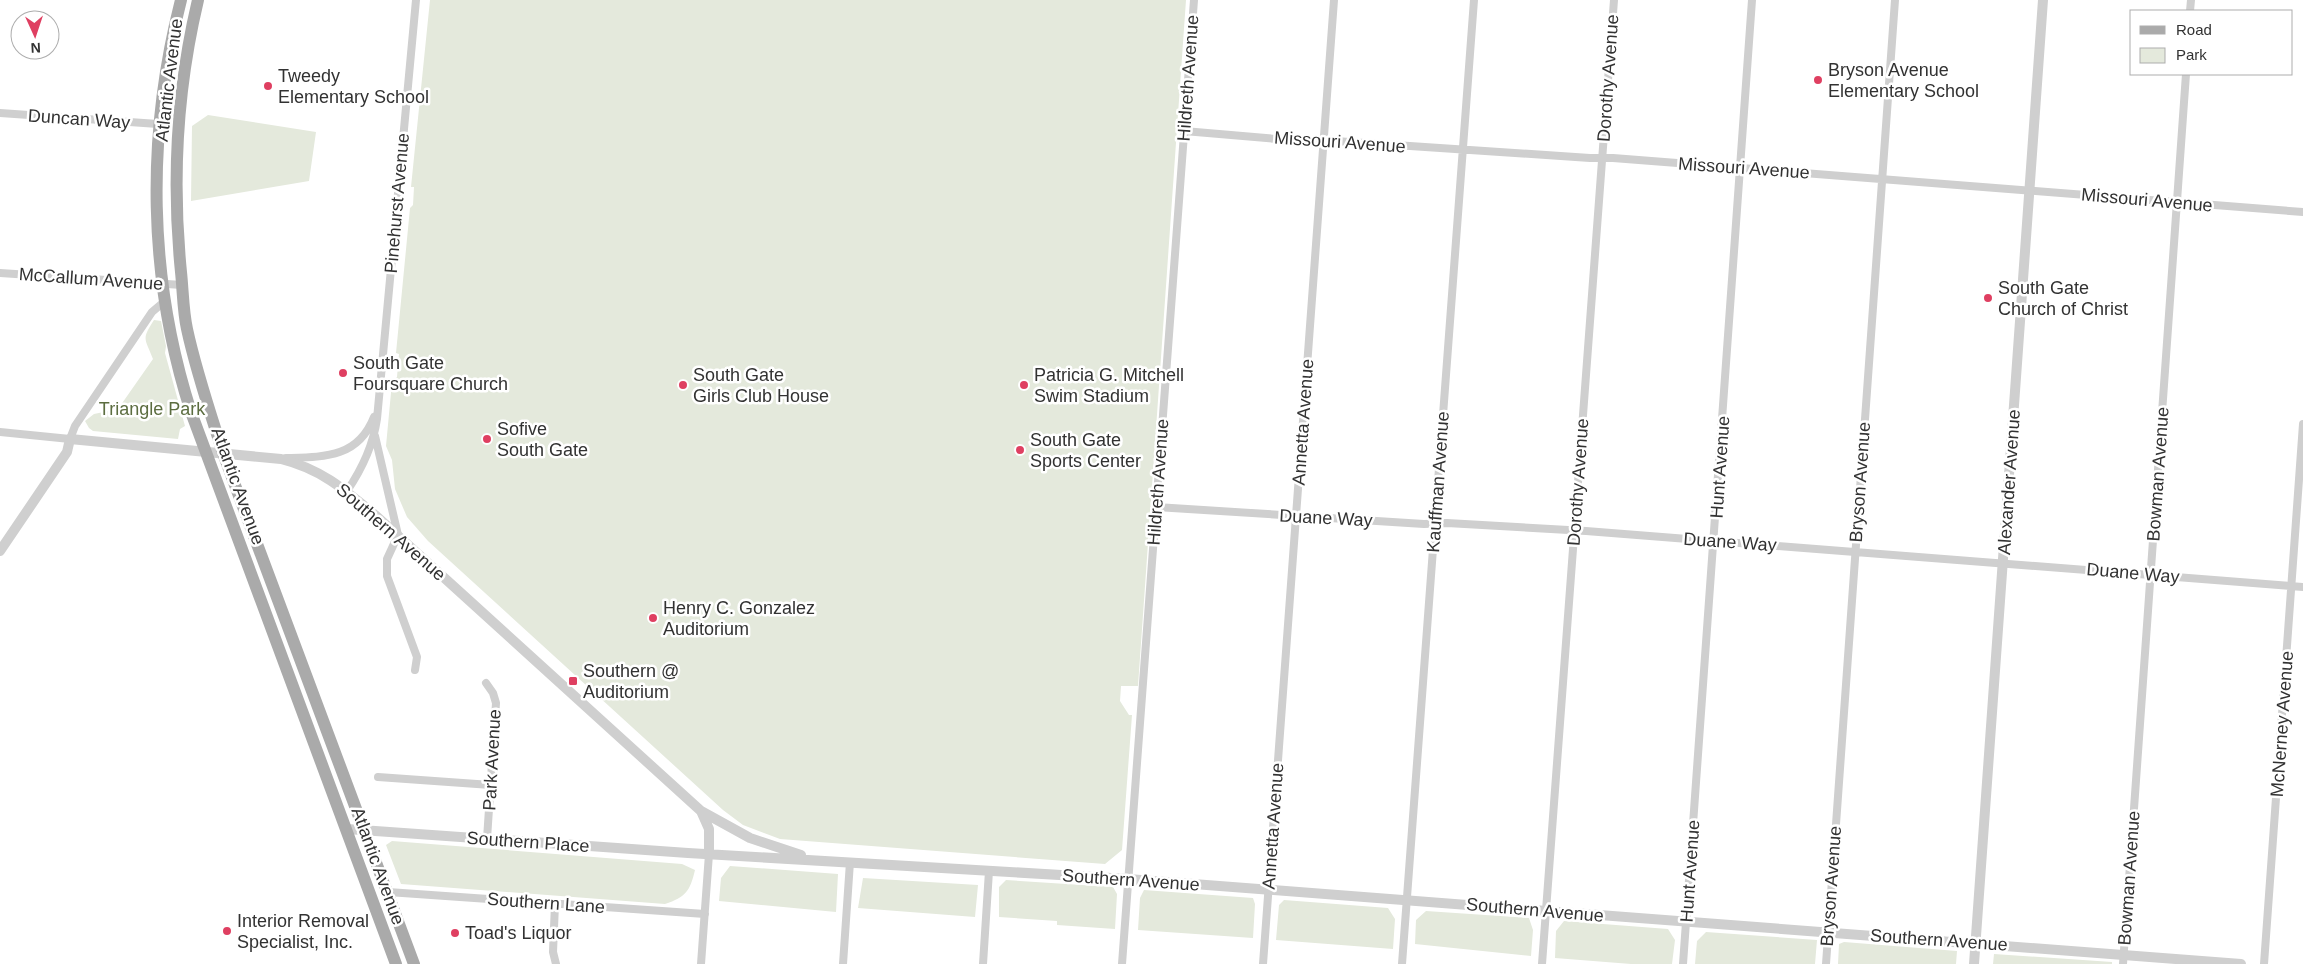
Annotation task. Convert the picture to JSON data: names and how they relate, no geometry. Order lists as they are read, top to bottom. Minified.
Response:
{"streets":{"main road":["Atlantic Avenue"],"street":["Hildreth Avenue","Dorothy Avenue","Duncan Way","Missouri Avenue","Pinehurst Avenue","McCallum Avenue","Annetta Avenue","Hunt Avenue","Bowman Avenue","Kauffman Avenue","Bryson Avenue","Alexander Avenue","Duane Way","Southern Avenue","McNerney Avenue","Park Avenue","Southern Place","Southern Lane"]},"crossings":[["Hildreth Avenue","Missouri Avenue"],["Hildreth Avenue","Duane Way"],["Hildreth Avenue","Southern Avenue"],["Dorothy Avenue","Missouri Avenue"],["Dorothy Avenue","Duane Way"],["Dorothy Avenue","Southern Avenue"],["Atlantic Avenue","Duncan Way"],["Atlantic Avenue","McCallum Avenue"],["Atlantic Avenue","Southern Avenue"],["Atlantic Avenue","Southern Place"],["Atlantic Avenue","Southern Lane"],["Missouri Avenue","Annetta Avenue"],["Missouri Avenue","Hunt Avenue"],["Missouri Avenue","Bowman Avenue"],["Missouri Avenue","Kauffman Avenue"],["Missouri Avenue","Bryson Avenue"],["Missouri Avenue","Alexander Avenue"],["Pinehurst Avenue","Southern Avenue"],["Annetta Avenue","Duane Way"],["Annetta Avenue","Southern Avenue"],["Hunt Avenue","Duane Way"],["Hunt Avenue","Southern Avenue"],["Bowman Avenue","Duane Way"],["Bowman Avenue","Southern Avenue"],["Kauffman Avenue","Duane Way"],["Kauffman Avenue","Southern Avenue"],["Bryson Avenue","Duane Way"],["Bryson Avenue","Southern Avenue"],["Alexander Avenue","Duane Way"],["Alexander Avenue","Southern Avenue"],["Duane Way","McNerney Avenue"],["Southern Avenue","Southern Place"],["Park Avenue","Southern Place"]],"parks":["Triangle Park"],"places":{"other":["Bryson Avenue Elementary School","Tweedy Elementary School","South Gate Church of Christ","South Gate Foursquare Church","South Gate Girls Club House","Patricia G. Mitchell Swim Stadium","Sofive South Gate","South Gate Sports Center","Henry C. Gonzalez Auditorium","Interior Removal Specialist, Inc.","Toad's Liquor"],"transit":["Southern @ Auditorium"]},"legend":["Road","Park"],"north":"bottom"}
